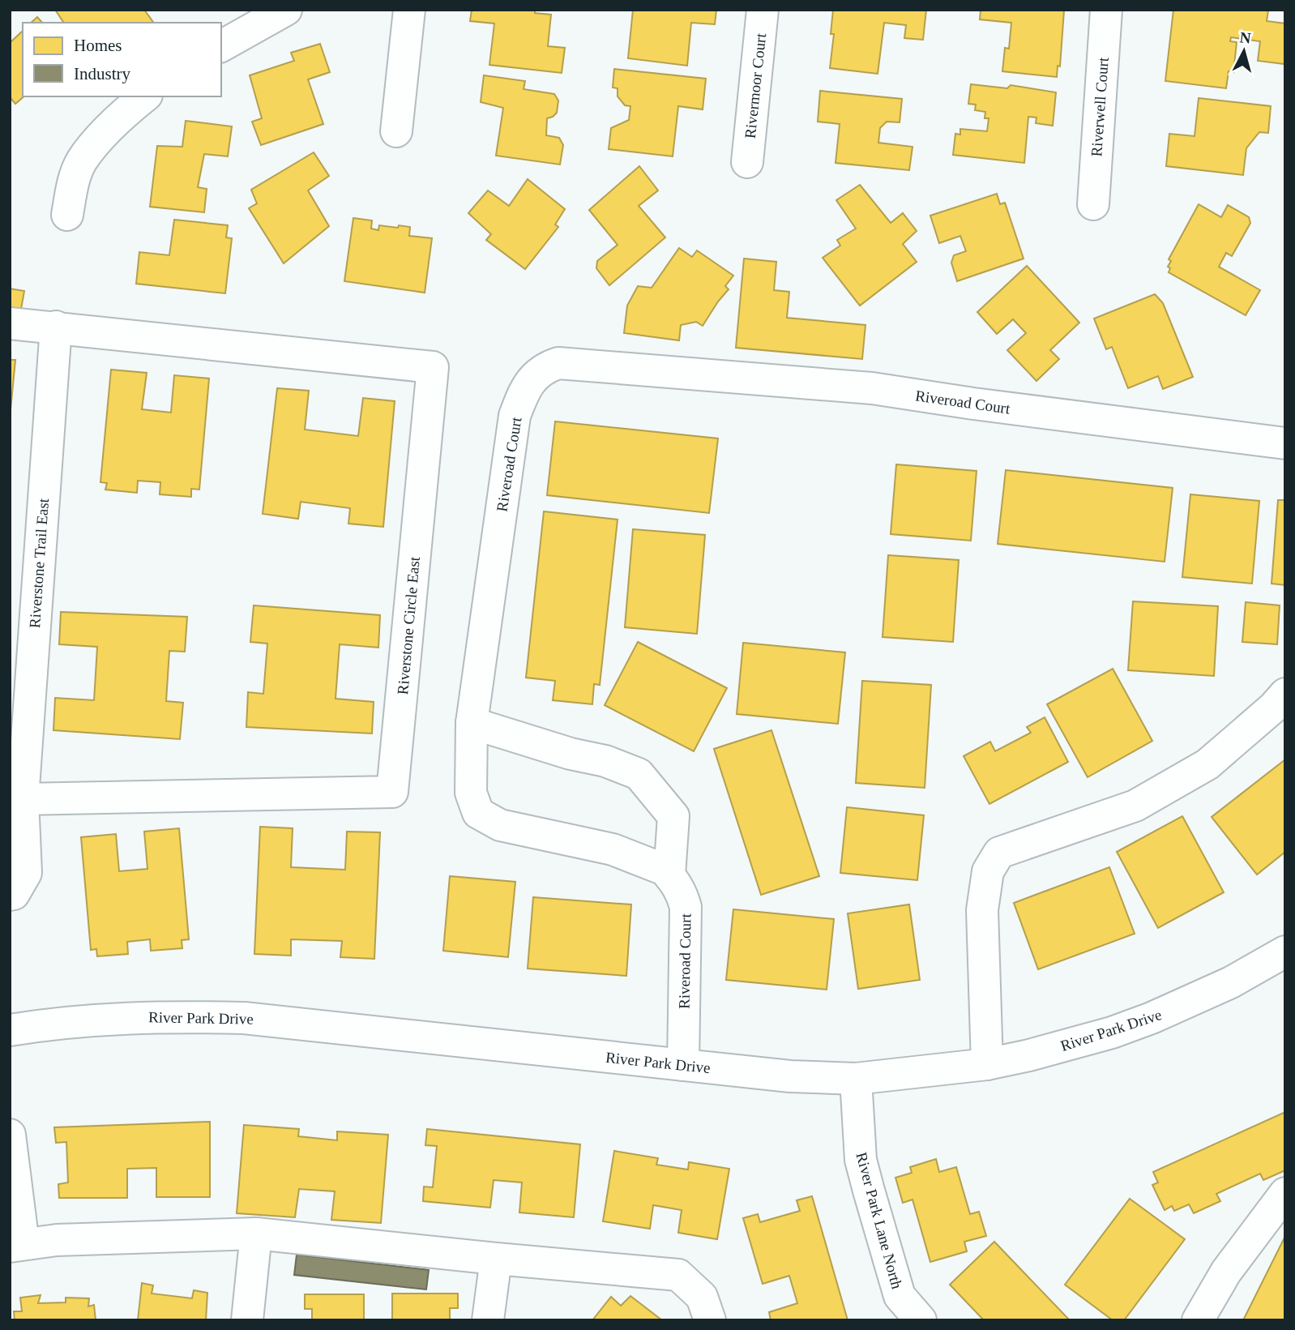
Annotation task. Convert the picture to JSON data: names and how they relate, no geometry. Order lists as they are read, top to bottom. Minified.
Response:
{"streets":{"street":["Rivermoor Court","Riverwell Court","Riveroad Court","Riverstone Trail East","Riverstone Circle East","River Park Drive","River Park Lane North"]},"crossings":[["Riveroad Court","River Park Drive"],["Riverstone Trail East","Riverstone Circle East"],["River Park Drive","River Park Lane North"]],"legend":["Homes","Industry"],"north":"top"}
